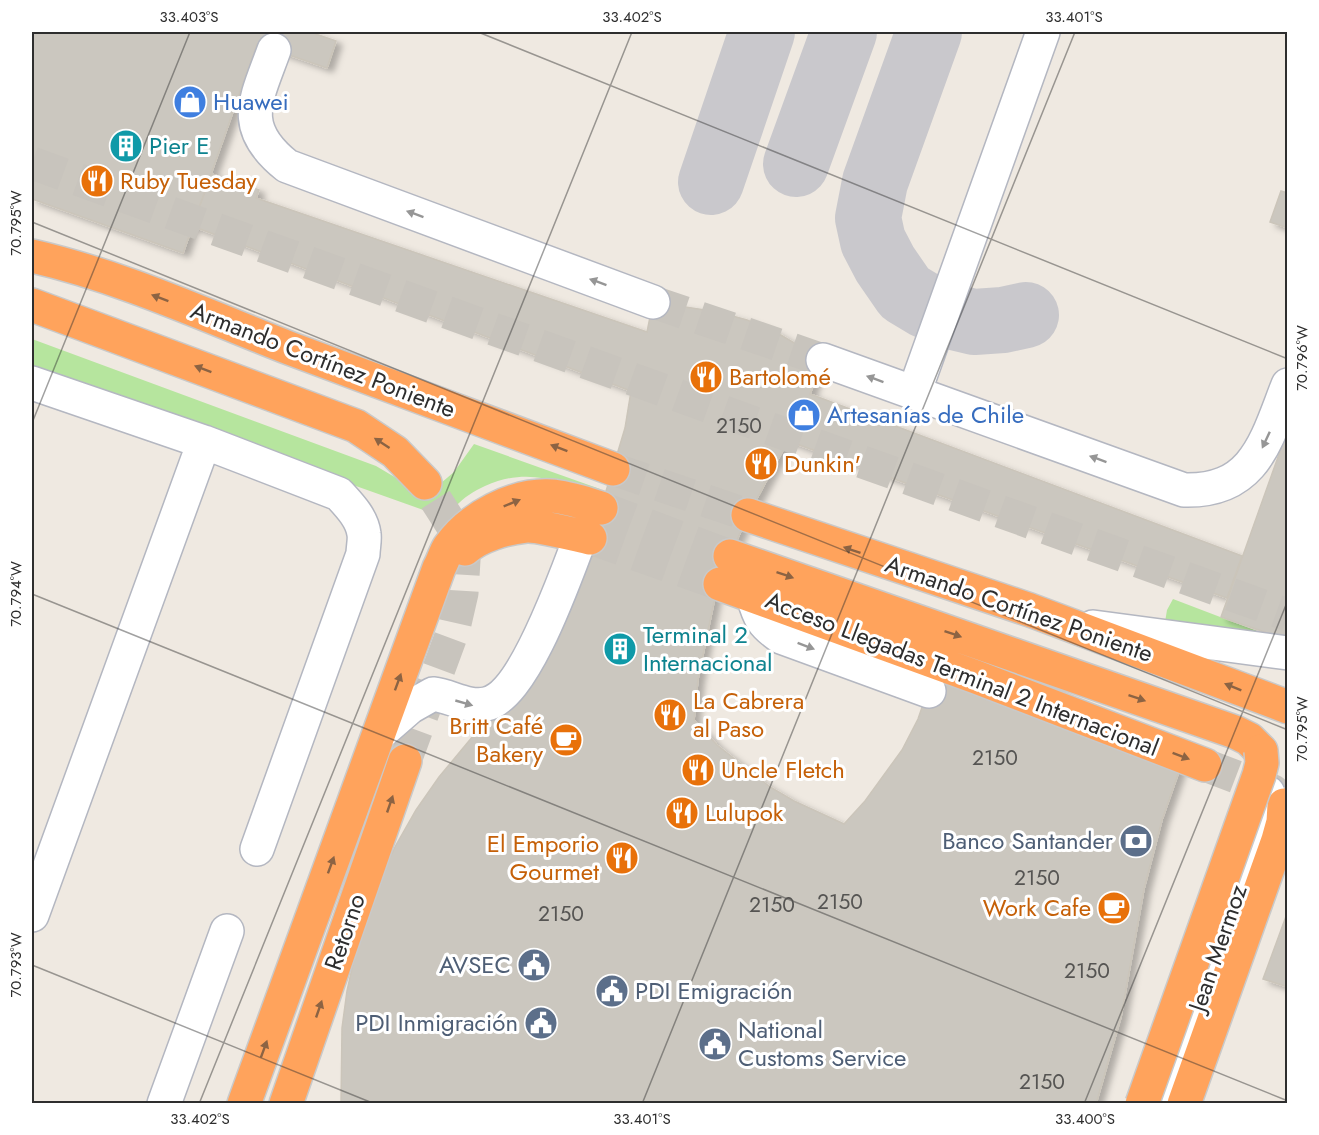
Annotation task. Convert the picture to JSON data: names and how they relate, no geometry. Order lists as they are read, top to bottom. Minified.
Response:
{"streets":{"highway":["Armando Cortínez Poniente","Acceso Llegadas Terminal 2 Internacional","Retorno"],"lane":["Jean Mermoz"]},"one_way":["Armando Cortínez Poniente"],"places":{"shop":["Huawei","Artesanías de Chile"],"building":["Pier E","Terminal 2 Internacional"],"restaurant":["Ruby Tuesday","Bartolomé","Dunkin'","La Cabrera al Paso","Uncle Fletch","Lulupok","El Emporio Gourmet"],"cafe":["Britt Café Bakery","Work Cafe"],"bank":["Banco Santander"],"public building":["AVSEC","PDI Emigración","PDI Inmigración","National Customs Service"]},"house_numbers":["2150","2150","2150","2150","2150","2150","2150","2150"],"coordinates":["33.403°S","33.402°S","33.401°S","70.795°W","70.796°W","70.794°W","70.793°W","33.400°S"]}
